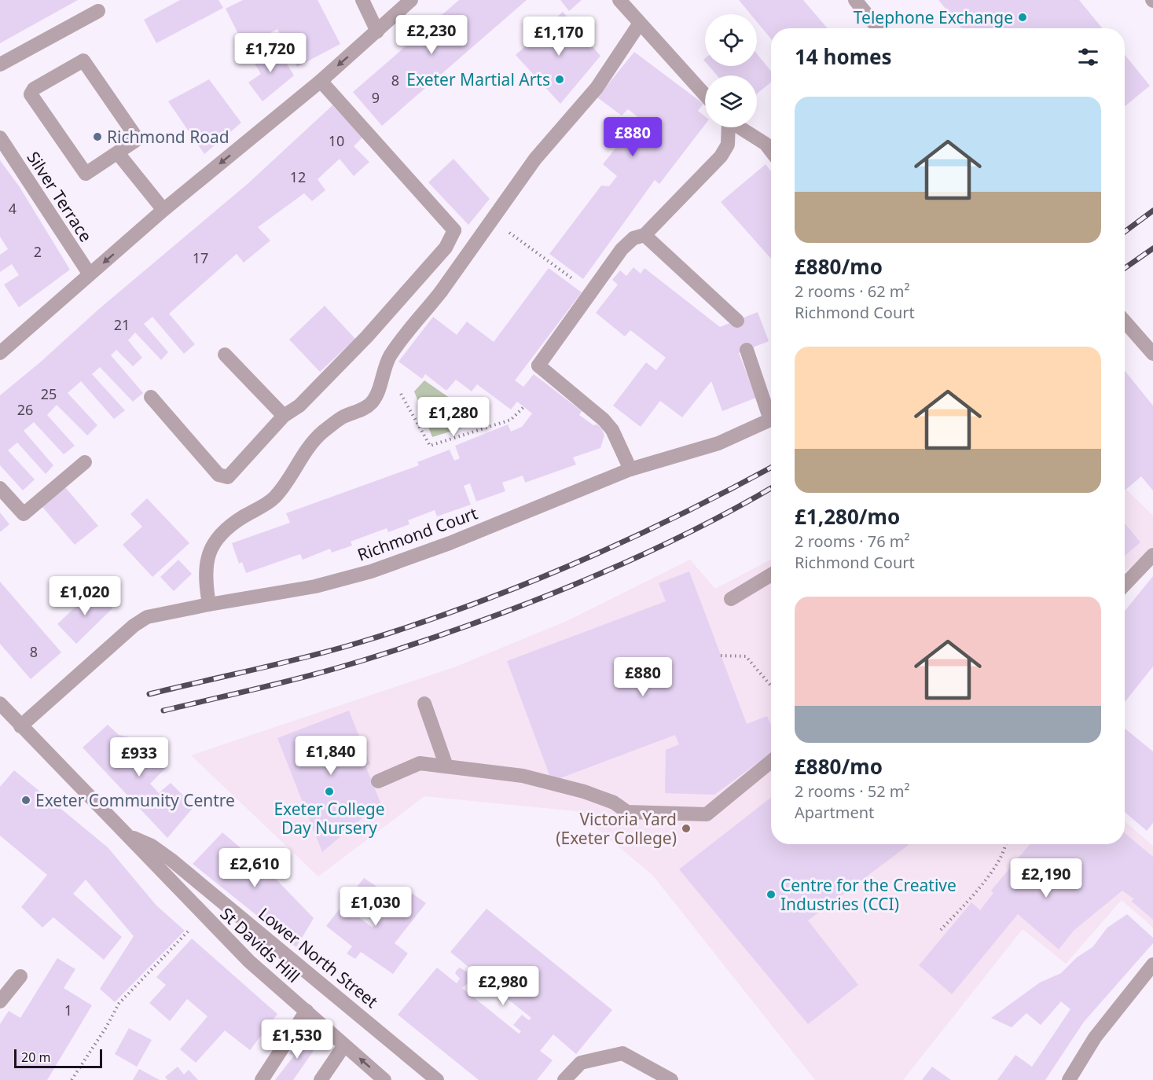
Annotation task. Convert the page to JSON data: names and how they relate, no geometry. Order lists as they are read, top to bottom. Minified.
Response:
{"streets":{"street":["Silver Terrace","Richmond Court","St Davids Hill","Lower North Street"]},"crossings":[["Richmond Court","St Davids Hill"],["St Davids Hill","Lower North Street"]],"places":["Telephone Exchange","Exeter Martial Arts","Richmond Road","Exeter College Day Nursery","Exeter Community Centre","Victoria Yard (Exeter College)","Centre for the Creative Industries (CCI)"],"house_numbers":["8","9","10","12","4","2","17","21","25","26","8","1"],"scale_bar":"20 m","page":{"price":["£2,230","£1,170","£1,720","£880","£1,280","£1,020","£880","£1,840","£933","£2,610","£2,190","£1,030","£2,980","£1,530"],"heading":"14 homes","list":[{"name":"£880/mo","note":"2 rooms · 62 m² · Richmond Court"},{"name":"£1,280/mo","note":"2 rooms · 76 m² · Richmond Court"},{"name":"£880/mo","note":"2 rooms · 52 m² · Apartment"}],"scale":"20 m"}}
